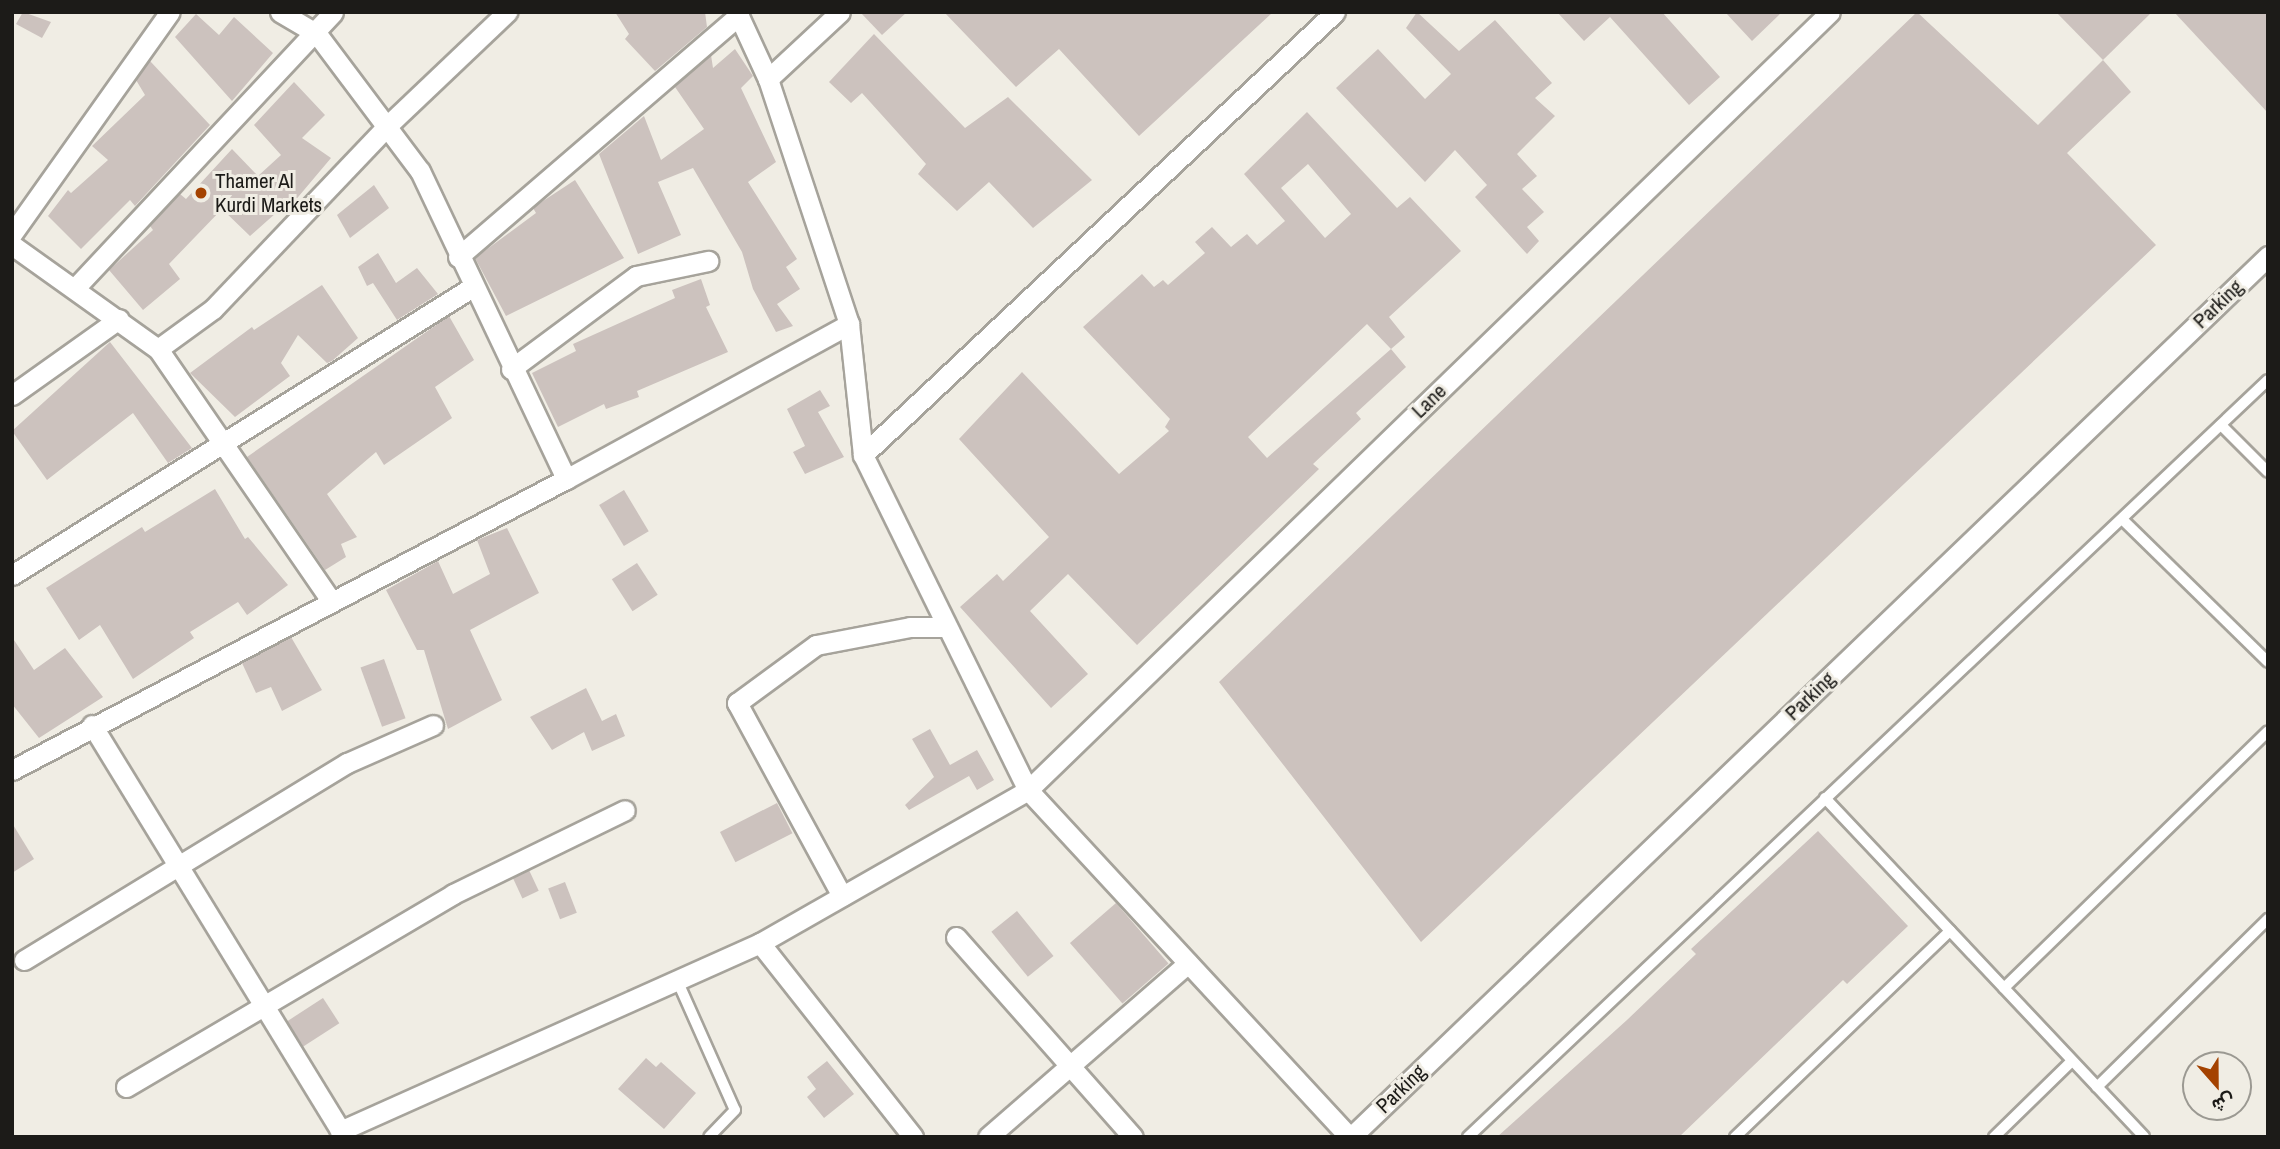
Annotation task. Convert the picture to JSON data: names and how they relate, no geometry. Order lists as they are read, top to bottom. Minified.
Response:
{"streets":{"street":["Parking","Lane"]},"places":["Thamer Al Kurdi Markets"],"north":"bottom"}
